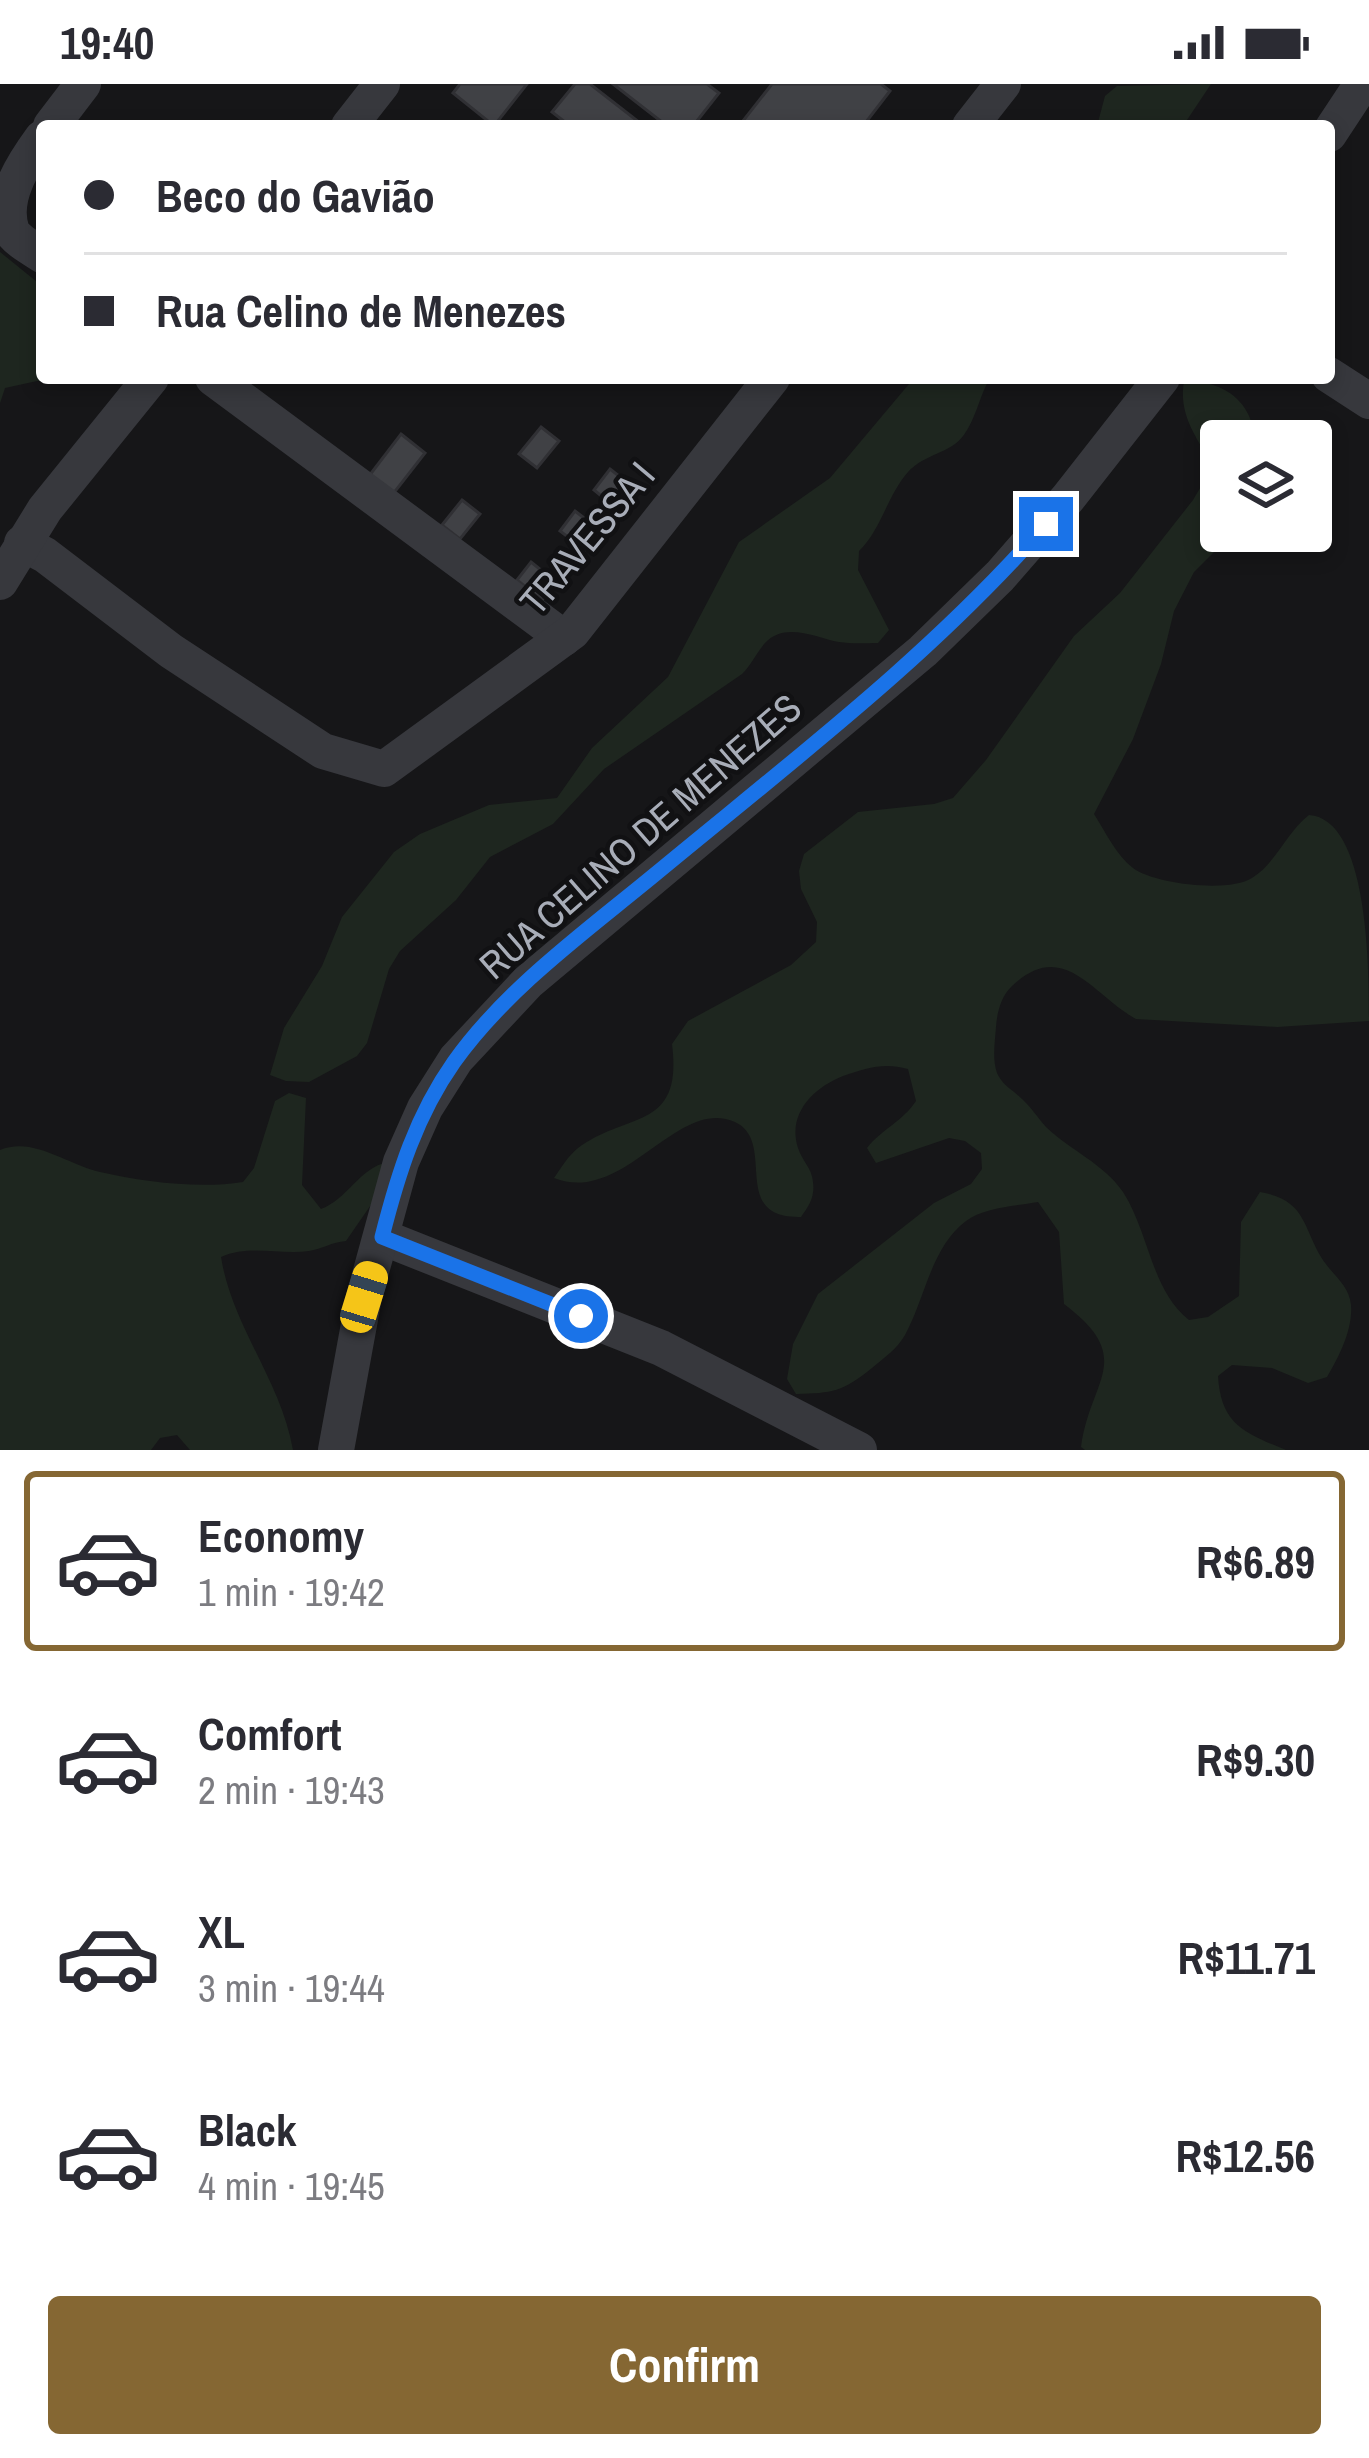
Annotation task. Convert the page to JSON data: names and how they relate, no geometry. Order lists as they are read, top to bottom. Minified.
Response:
{"streets":{"street":["TRAVESSA I","RUA CELINO DE MENEZES"]},"page":{"status":"19:40","banner":["Beco do Gavião","Rua Celino de Menezes"],"list":[{"name":"Economy","note":"1 min · 19:42","value":"R$6.89"},{"name":"Comfort","note":"2 min · 19:43","value":"R$9.30"},{"name":"XL","note":"3 min · 19:44","value":"R$11.71"},{"name":"Black","note":"4 min · 19:45","value":"R$12.56"}],"buttons":"Confirm"}}
